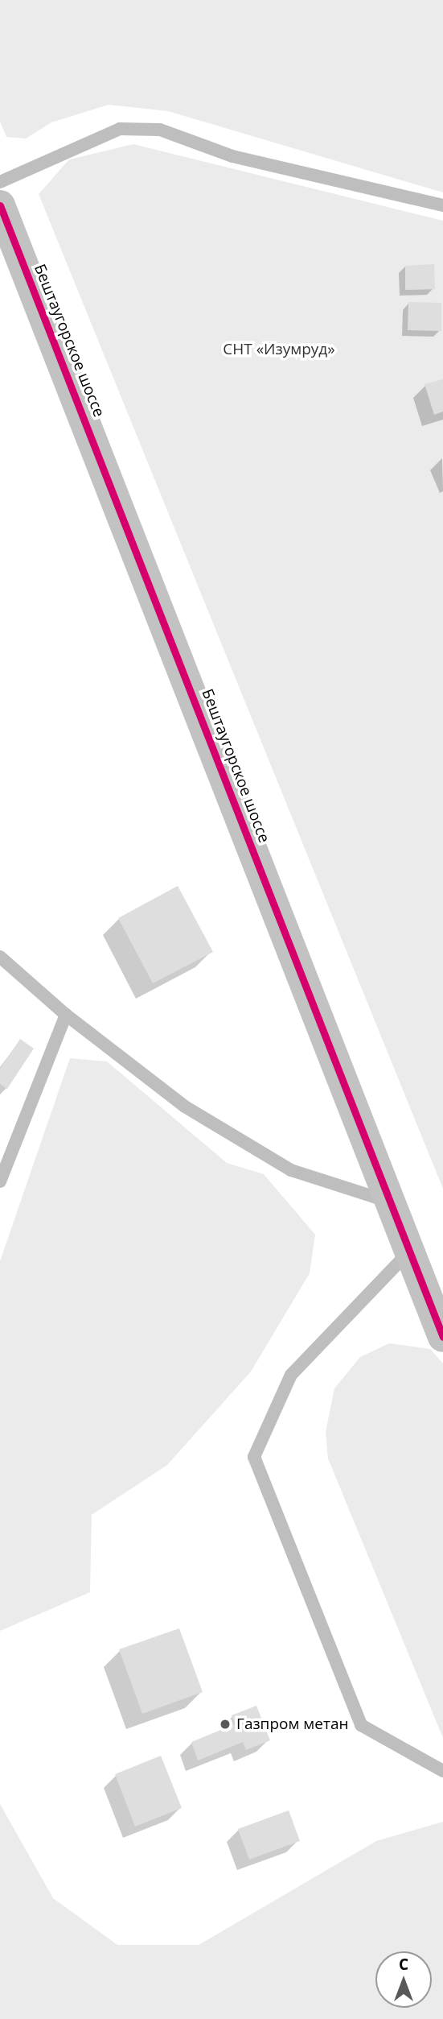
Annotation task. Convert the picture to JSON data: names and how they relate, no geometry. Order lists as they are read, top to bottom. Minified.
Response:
{"streets":{"street":["Бештаугорское шоссе"]},"parks":["СНТ «Изумруд»"],"places":["Газпром метан"],"north":"top"}
